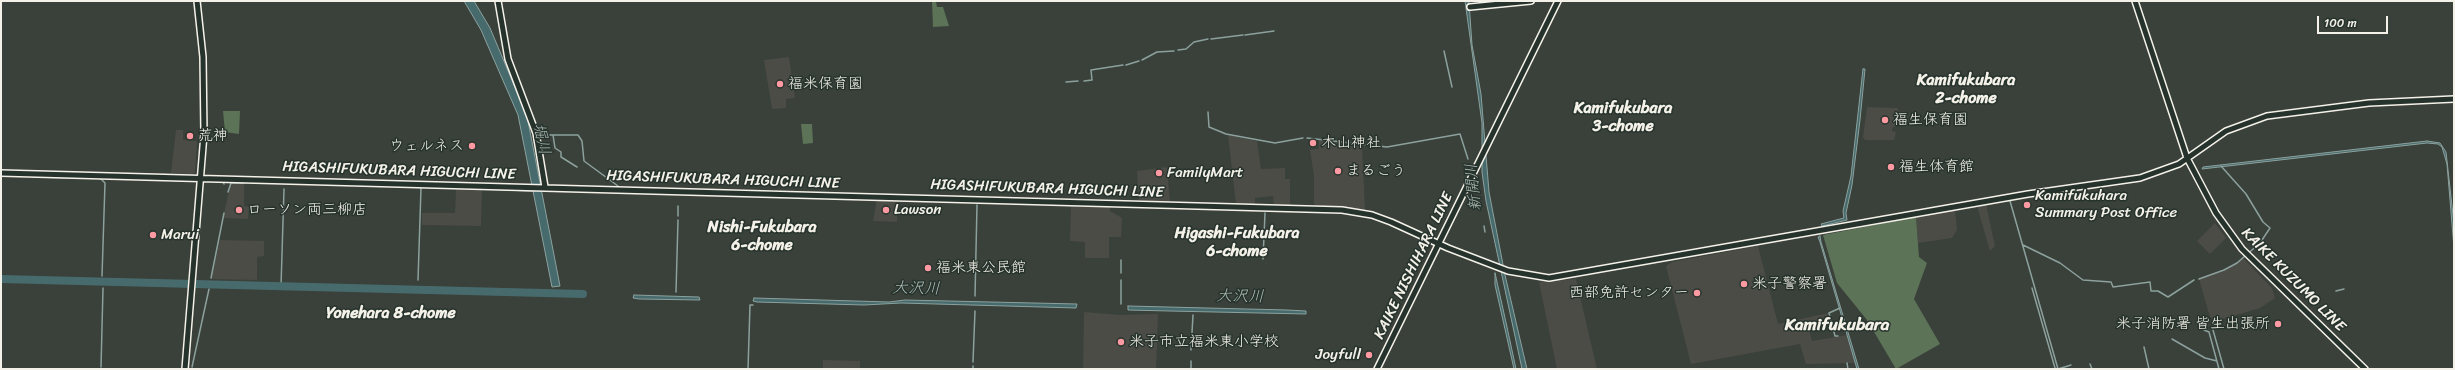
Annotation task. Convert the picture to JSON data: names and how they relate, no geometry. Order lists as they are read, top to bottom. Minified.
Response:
{"streets":{"main road":["HIGASHIFUKUBARA HIGUCHI LINE","KAIKE NISHIHARA LINE","KAIKE KUZUMO LINE"]},"crossings":[["HIGASHIFUKUBARA HIGUCHI LINE","KAIKE NISHIHARA LINE"],["HIGASHIFUKUBARA HIGUCHI LINE","KAIKE KUZUMO LINE"]],"districts":["Kamifukubara 2-chome","Kamifukubara 3-chome","Nishi-Fukubara 6-chome","Higashi-Fukubara 6-chome","Yonehara 8-chome","Kamifukubara"],"water":["堀川","新開川","大沢川"],"places":["福米保育園","福生保育園","荒神","木山神社","ウェルネス","福生体育館","まるごう","FamilyMart","Kamifukuhara Summary Post Office","ローソン両三柳店","Lawson","Marui","福米東公民館","米子警察署","西部免許センター","米子消防署 皆生出張所","米子市立福米東小学校","Joyfull"],"scale_bar":"100 m"}
